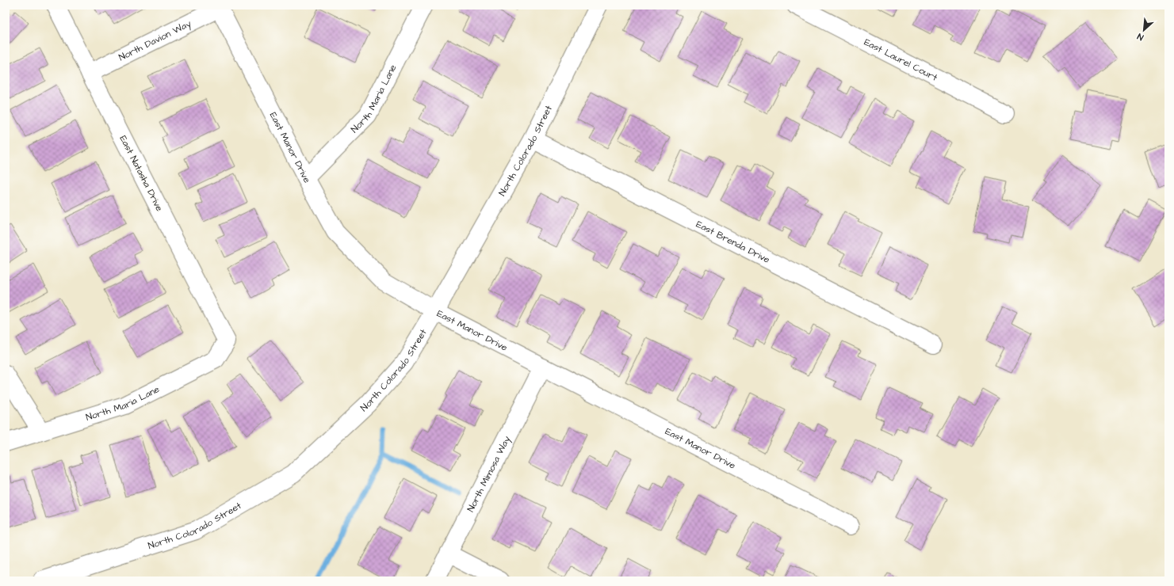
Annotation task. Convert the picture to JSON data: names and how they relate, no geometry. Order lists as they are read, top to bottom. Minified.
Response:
{"streets":{"street":["North Davion Way","East Laurel Court","North Maria Lane","East Manor Drive","North Colorado Street","East Natasha Drive","East Brenda Drive","North Mimosa Way"]},"crossings":[["North Davion Way","East Manor Drive"],["North Davion Way","East Natasha Drive"],["North Maria Lane","East Manor Drive"],["North Maria Lane","East Natasha Drive"],["East Manor Drive","North Colorado Street"],["East Manor Drive","North Mimosa Way"],["North Colorado Street","East Brenda Drive"]],"north":"bottom left"}
